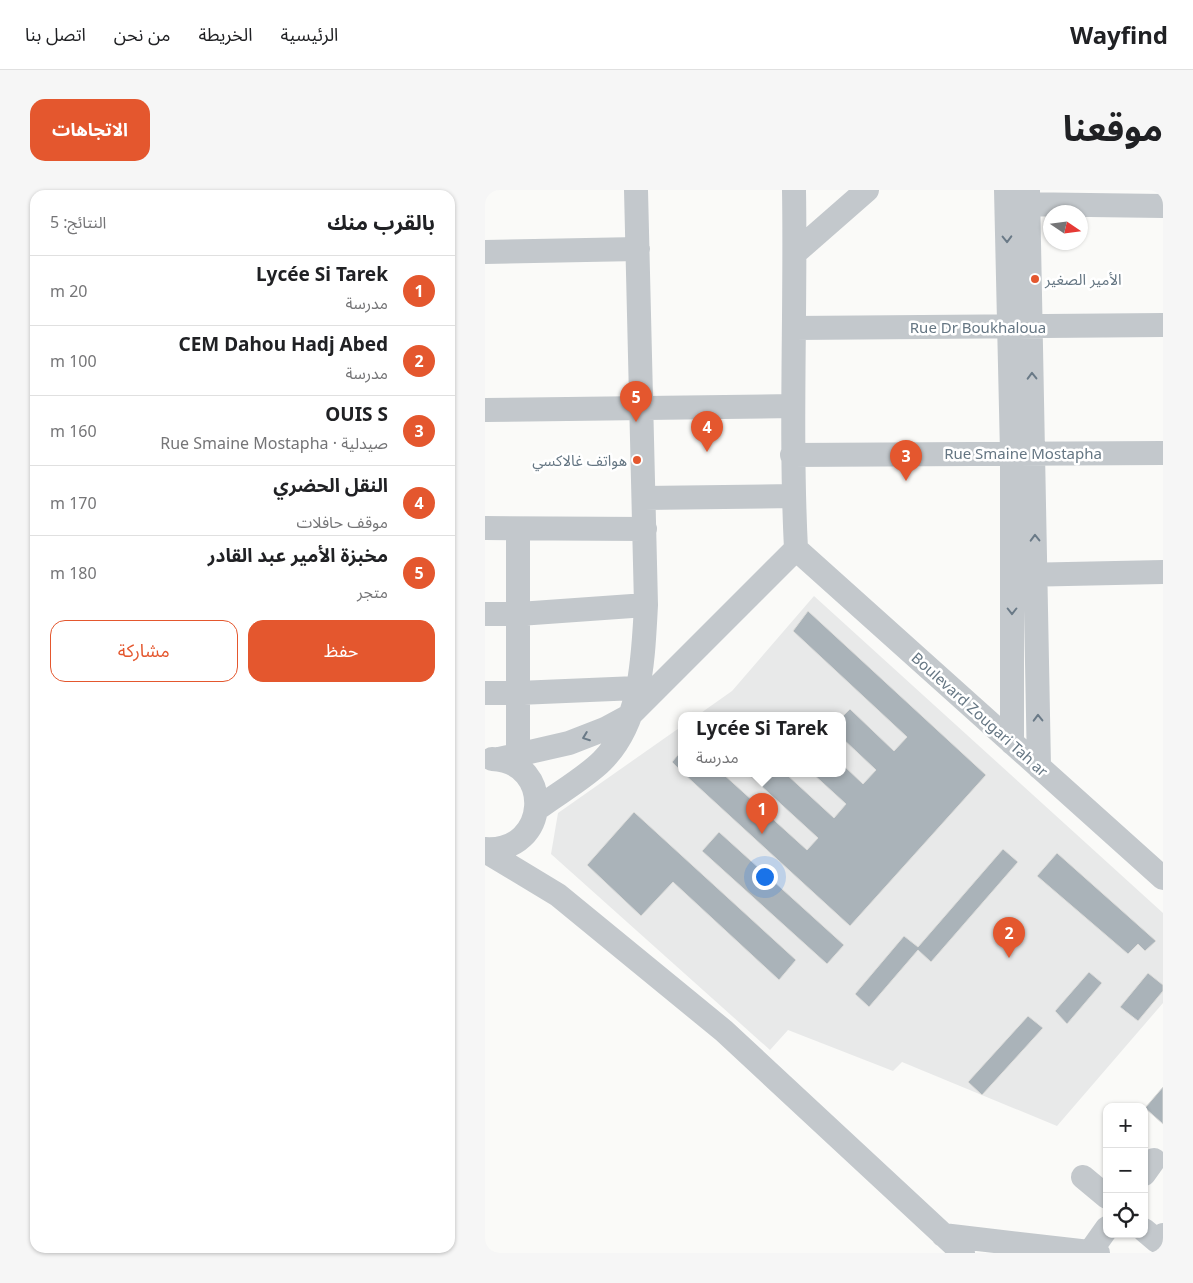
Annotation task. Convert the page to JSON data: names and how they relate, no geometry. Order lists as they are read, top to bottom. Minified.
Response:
{"streets":{"street":["Rue Dr Boukhaloua","Rue Smaine Mostapha","Boulevard Zougari Tah ar"]},"places":["الأمير الصغير","هواتف غالاكسي"],"north":"right","page":{"header":"Wayfind","nav":["الرئيسية","الخريطة","من نحن","اتصل بنا"],"title":"موقعنا","buttons":["الاتجاهات",["حفظ","مشاركة"]],"heading":["بالقرب منك","النتائج: 5"],"list":[{"mark":"1","name":"Lycée Si Tarek","note":"مدرسة","value":"20 m"},{"mark":"2","name":"CEM Dahou Hadj Abed","note":"مدرسة","value":"100 m"},{"mark":"3","name":"OUIS S","note":"صيدلية · Rue Smaine Mostapha","value":"160 m"},{"mark":"4","name":"النقل الحضري","note":"موقف حافلات","value":"170 m"},{"mark":"5","name":"مخبزة الأمير عبد القادر","note":"متجر","value":"180 m"}],"pins":["5","4","3","1","2"],"popup":["Lycée Si Tarek","مدرسة"],"map_buttons":["+","−"]}}
